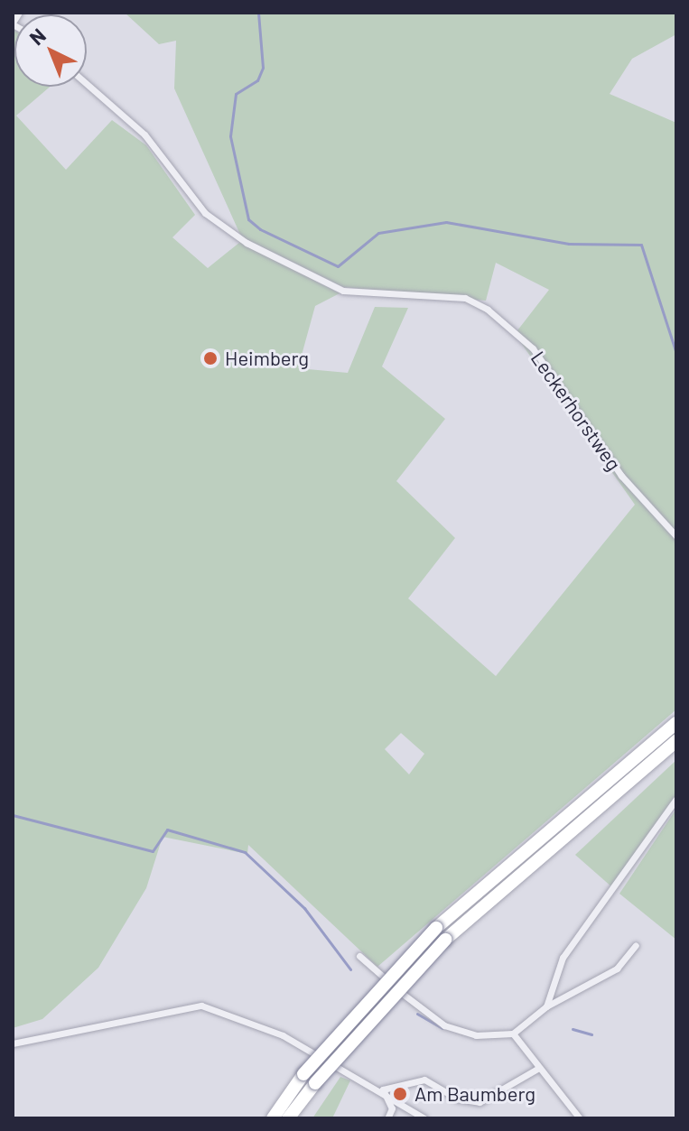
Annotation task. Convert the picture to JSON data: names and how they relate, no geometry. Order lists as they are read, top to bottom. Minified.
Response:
{"streets":{"street":["Leckerhorstweg"]},"places":["Heimberg","Am Baumberg"],"north":"top left"}
